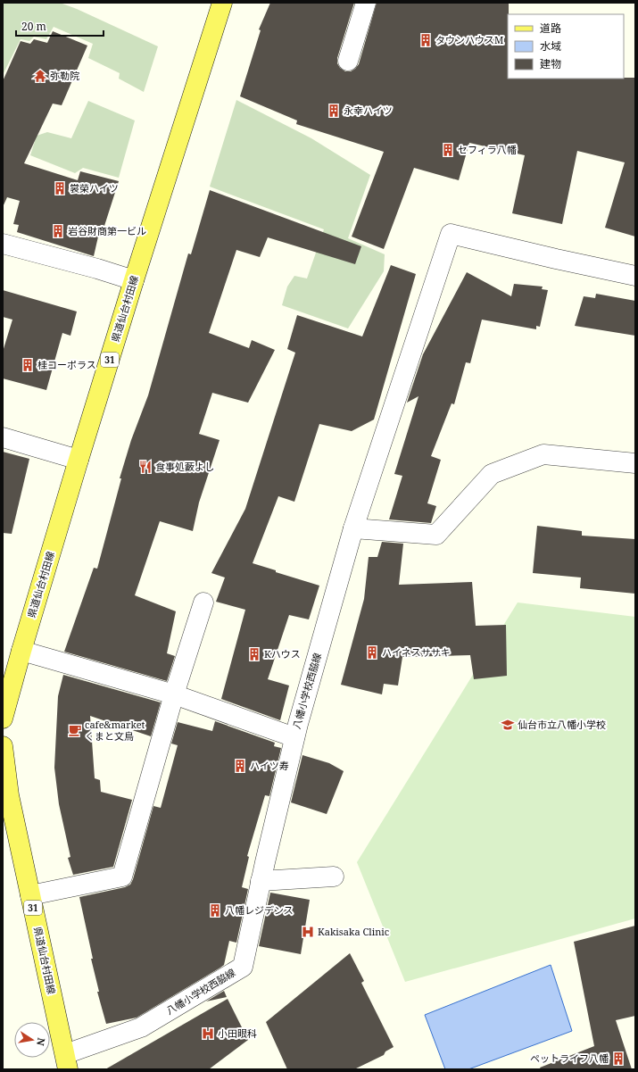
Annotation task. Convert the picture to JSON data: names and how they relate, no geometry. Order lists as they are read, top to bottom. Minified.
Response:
{"streets":{"main road":["県道仙台村田線","31"],"street":["八幡小学校西脇線"]},"crossings":[["県道仙台村田線","八幡小学校西脇線"]],"places":{"building":["タウンハウスM","永幸ハイツ","セフィラ八幡","裳榮ハイツ","岩谷財商第一ビル","桂コーポラス","ハイネスササキ","Kハウス","ハイツ寿","八幡レジデンス","ペットライフ八幡"],"temple":["弥勒院"],"restaurant":["食事処藪よし"],"school or university":["仙台市立八幡小学校"],"cafe":["cafe&market くまと文鳥"],"hospital":["Kakisaka Clinic","小田眼科"]},"legend":["道路","水域","建物"],"scale_bar":"20 m","north":"right"}
